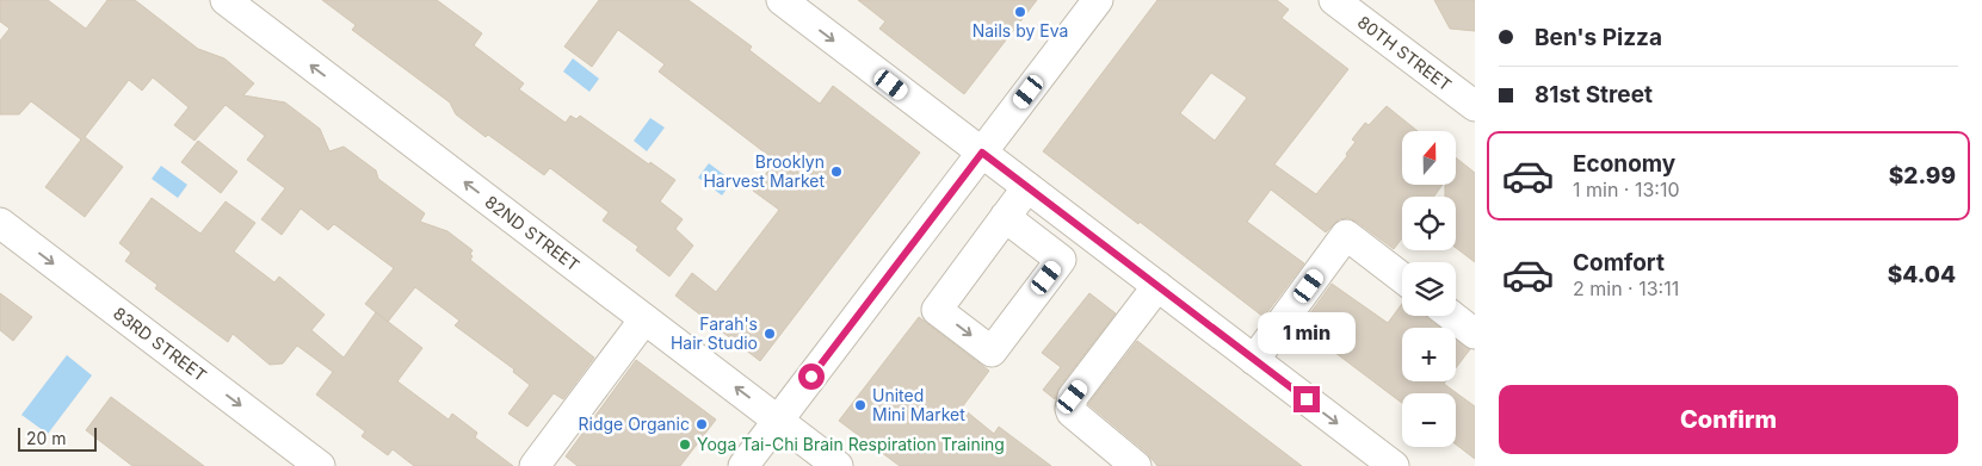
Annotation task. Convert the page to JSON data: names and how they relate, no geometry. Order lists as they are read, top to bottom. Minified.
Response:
{"streets":{"street":["80TH STREET","82ND STREET","83RD STREET"]},"one_way":["82ND STREET","83RD STREET"],"places":["Nails by Eva","Brooklyn Harvest Market","Farah's Hair Studio","United Mini Market","Ridge Organic","Yoga Tai-Chi Brain Respiration Training"],"scale_bar":"20 m","north":"top","page":{"banner":["Ben's Pizza","81st Street"],"map_buttons":["+","−"],"list":[{"name":"Economy","note":"1 min · 13:10","value":"$2.99"},{"name":"Comfort","note":"2 min · 13:11","value":"$4.04"}],"bubble":"1 min","buttons":"Confirm","scale":"20 m"}}
